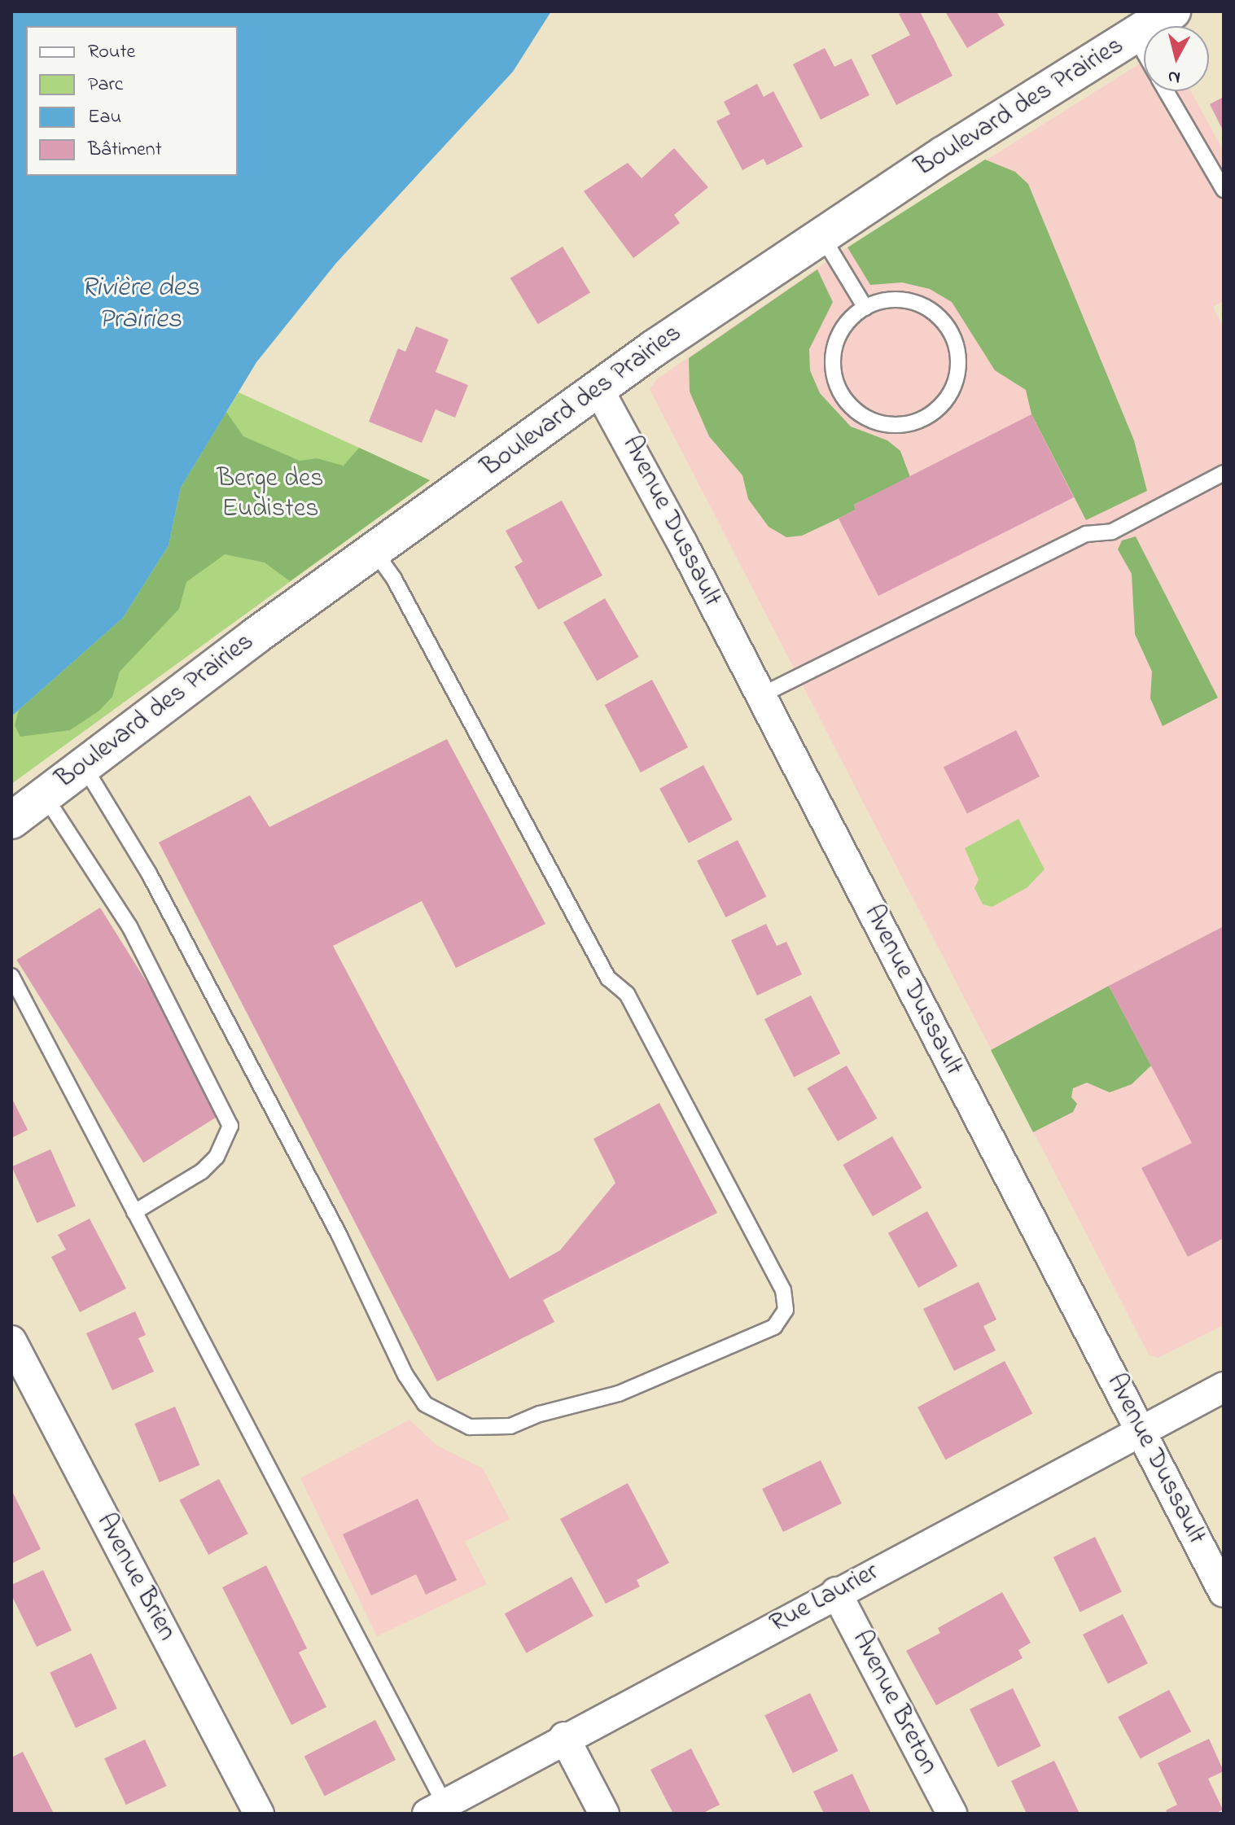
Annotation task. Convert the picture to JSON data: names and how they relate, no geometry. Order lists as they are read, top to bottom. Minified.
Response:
{"streets":{"street":["Boulevard des Prairies","Avenue Dussault","Avenue Brien","Rue Laurier","Avenue Breton"]},"crossings":[["Boulevard des Prairies","Avenue Dussault"],["Avenue Dussault","Rue Laurier"],["Rue Laurier","Avenue Breton"]],"water":["Rivière des Prairies"],"parks":["Berge des Eudistes"],"legend":["Route","Parc","Eau","Bâtiment"],"north":"bottom"}
